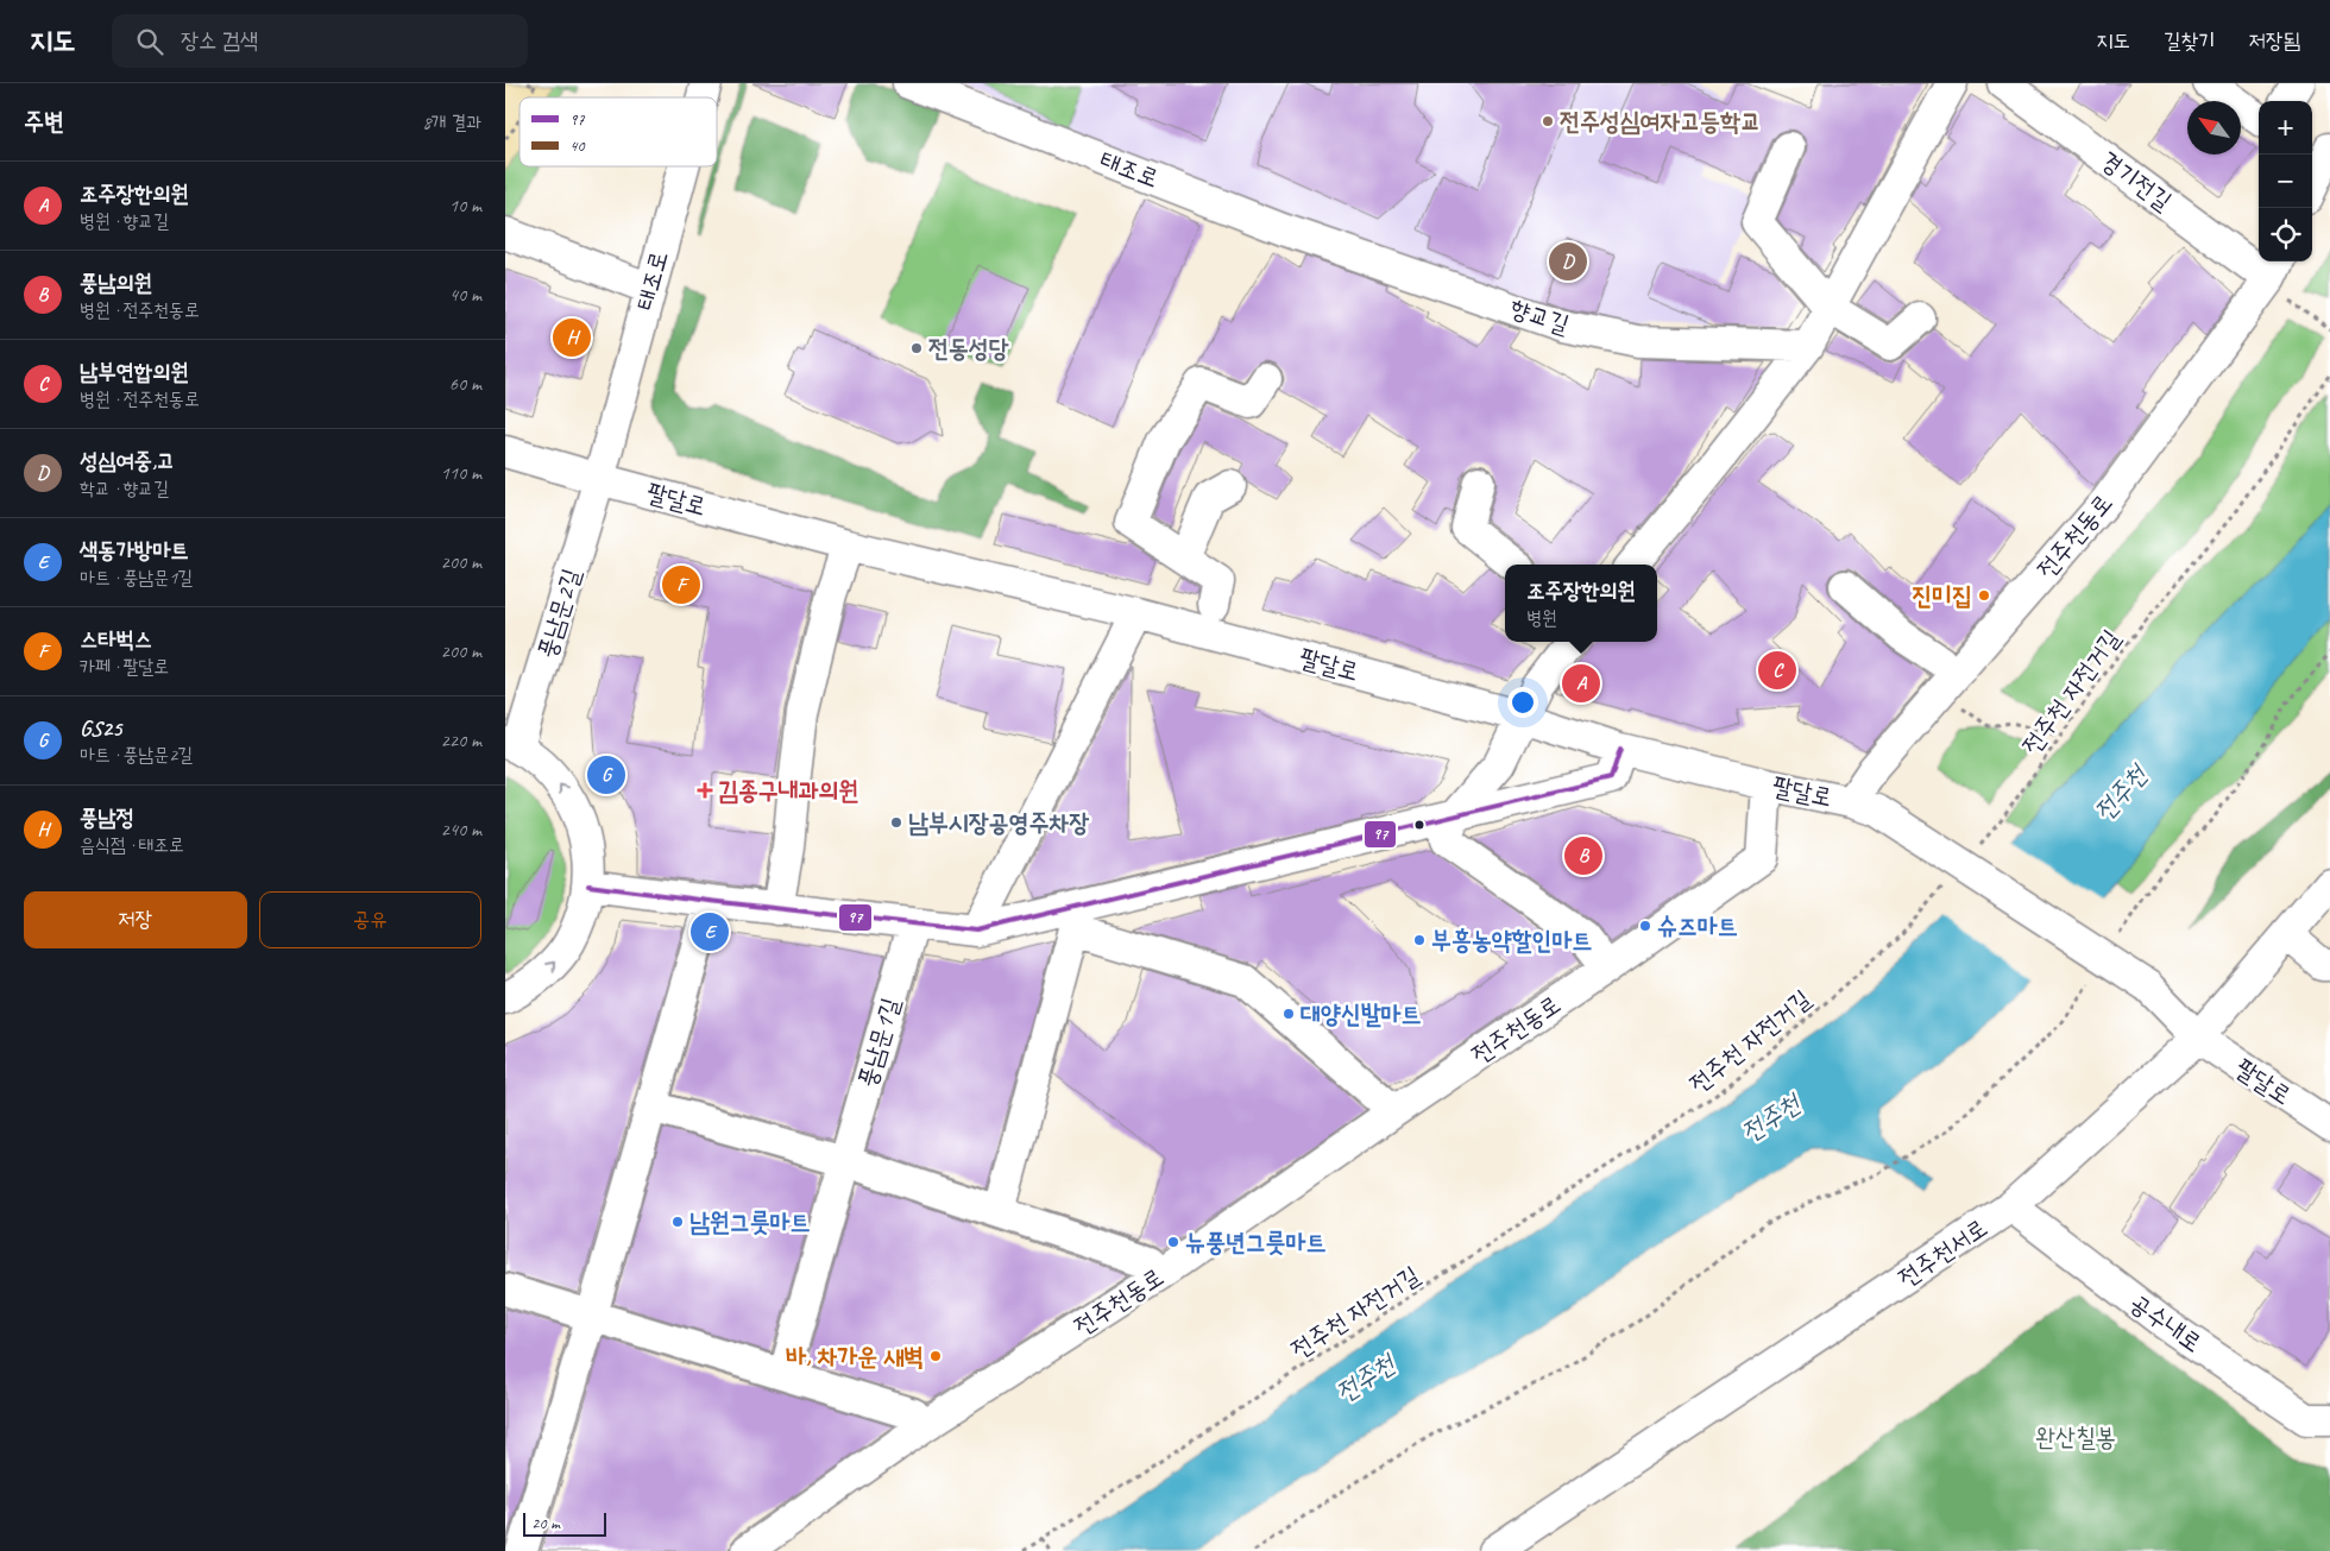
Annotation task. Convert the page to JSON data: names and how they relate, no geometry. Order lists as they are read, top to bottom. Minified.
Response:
{"streets":{"street":["태조로","경기전길","향교길","팔달로","전주천동로","풍남문2길","풍남문1길","전주천서로","공수내로"],"path":["전주천 자전거길"]},"crossings":[["태조로","향교길"],["태조로","팔달로"],["태조로","풍남문2길"],["경기전길","전주천동로"],["팔달로","전주천동로"],["팔달로","풍남문2길"],["팔달로","전주천서로"],["전주천서로","공수내로"]],"water":["전주천"],"parks":["완산칠봉"],"places":{"other":["전주성심여자고등학교","전동성당","진미집","남부시장공영주차장","슈즈마트","부흥농약할인마트","대양신발마트","남원그릇마트","뉴풍년그릇마트","바, 차가운 새벽"],"health":["김종구내과의원"]},"lines":["transit line 97"],"legend":["97","40"],"scale_bar":"20 m","north":"top left","page":{"header":"지도","search":"장소 검색","nav":["지도","길찾기","저장됨"],"heading":["주변","8개 결과"],"map_buttons":["+","−"],"list":[{"mark":"A","name":"조주장한의원","note":"병원 · 향교길","value":"10 m"},{"mark":"B","name":"풍남의원","note":"병원 · 전주천동로","value":"40 m"},{"mark":"C","name":"남부연합의원","note":"병원 · 전주천동로","value":"60 m"},{"mark":"D","name":"성심여중,고","note":"학교 · 향교길","value":"110 m"},{"mark":"E","name":"색동가방마트","note":"마트 · 풍남문1길","value":"200 m"},{"mark":"F","name":"스타벅스","note":"카페 · 팔달로","value":"200 m"},{"mark":"G","name":"GS25","note":"마트 · 풍남문2길","value":"220 m"},{"mark":"H","name":"풍남정","note":"음식점 · 태조로","value":"240 m"}],"pins":["D","H","F","C","A","G","B","E"],"popup":["조주장한의원","병원"],"buttons":["저장","공유"],"scale":"20 m"}}
